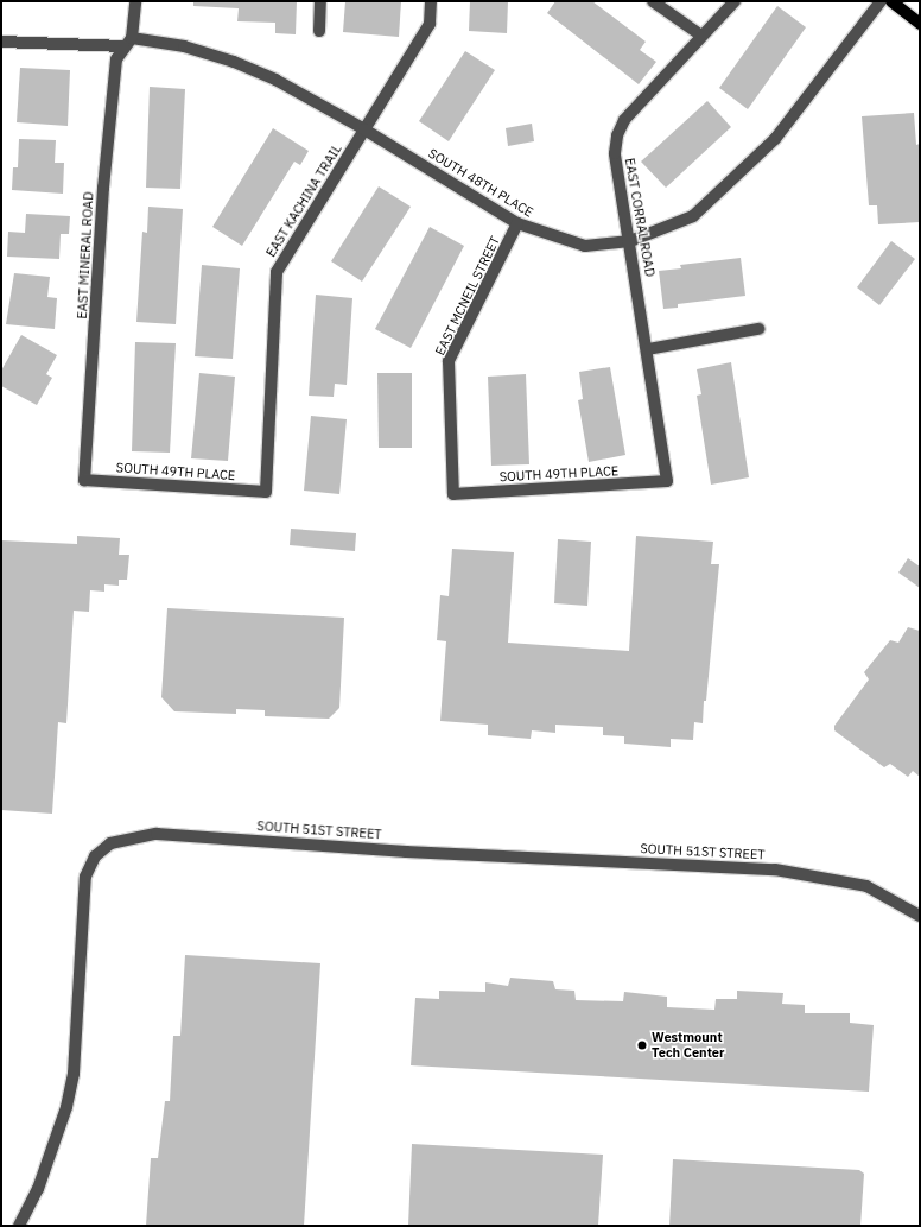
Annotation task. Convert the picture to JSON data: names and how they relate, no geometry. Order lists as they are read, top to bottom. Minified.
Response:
{"streets":{"street":["SOUTH 48TH PLACE","EAST KACHINA TRAIL","EAST CORRAL ROAD","EAST MINERAL ROAD","EAST MCNEIL STREET","SOUTH 49TH PLACE","SOUTH 51ST STREET"]},"crossings":[["SOUTH 48TH PLACE","EAST KACHINA TRAIL"],["SOUTH 48TH PLACE","EAST CORRAL ROAD"],["SOUTH 48TH PLACE","EAST MINERAL ROAD"],["SOUTH 48TH PLACE","EAST MCNEIL STREET"],["EAST KACHINA TRAIL","SOUTH 49TH PLACE"],["EAST CORRAL ROAD","SOUTH 49TH PLACE"],["EAST MINERAL ROAD","SOUTH 49TH PLACE"],["EAST MCNEIL STREET","SOUTH 49TH PLACE"]],"places":["Westmount Tech Center"]}
